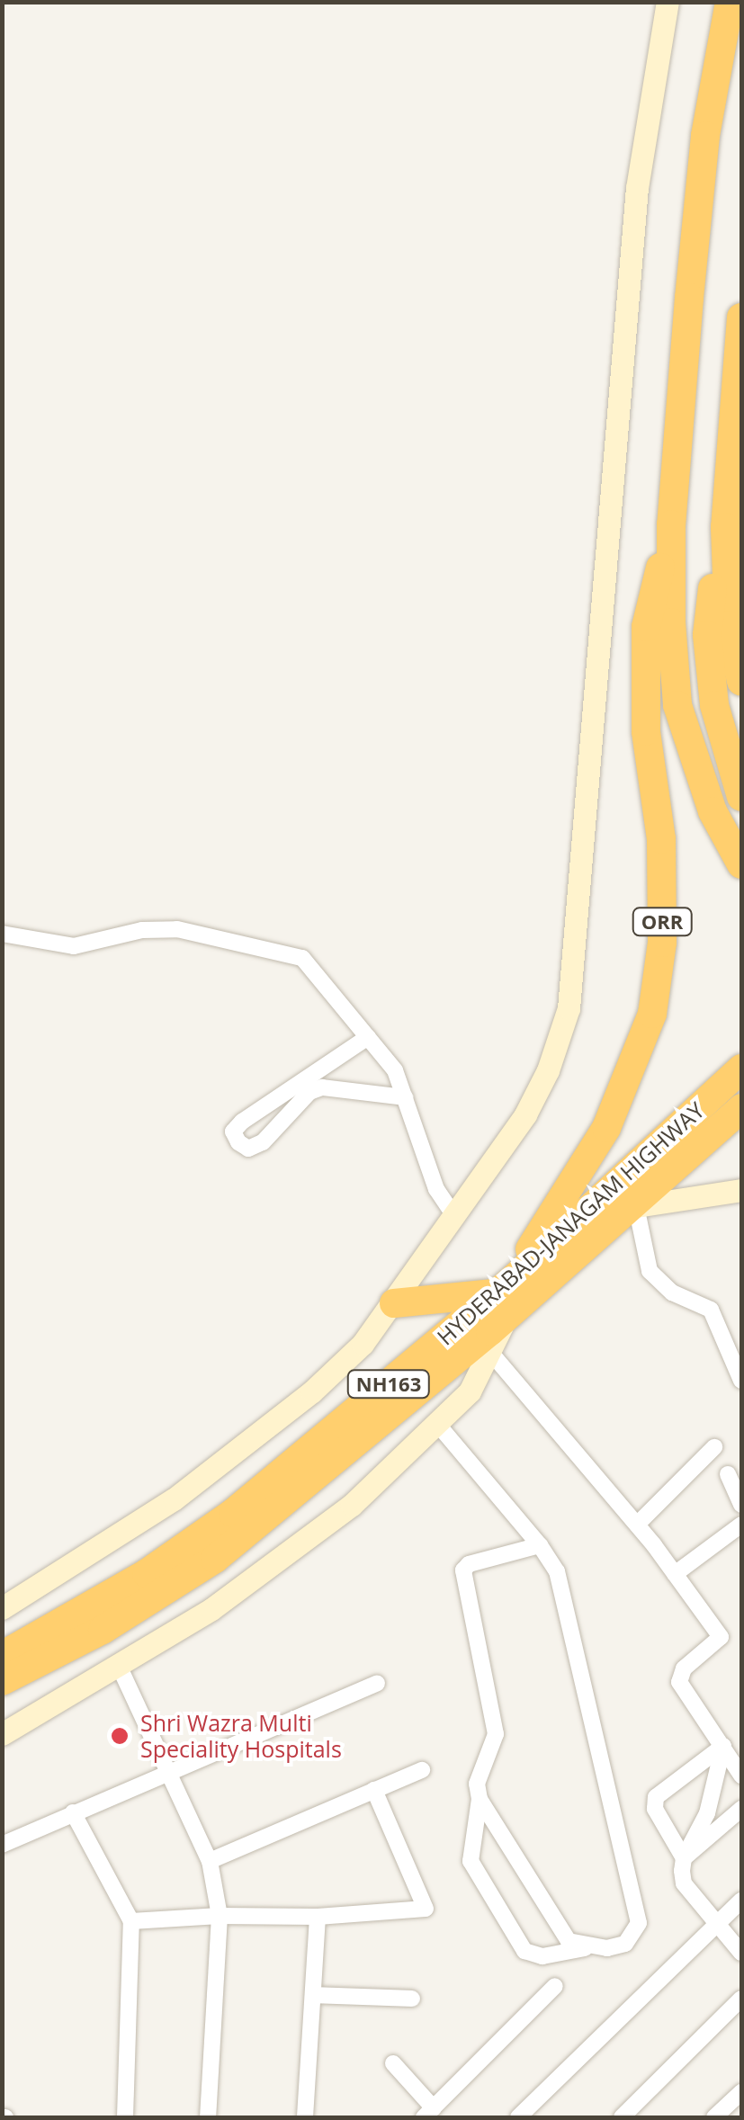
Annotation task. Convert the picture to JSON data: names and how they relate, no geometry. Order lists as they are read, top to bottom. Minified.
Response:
{"streets":{"highway":["ORR","HYDERABAD-JANAGAM HIGHWAY","NH163"]},"crossings":[["ORR","HYDERABAD-JANAGAM HIGHWAY"]],"places":["Shri Wazra Multi Speciality Hospitals"]}
